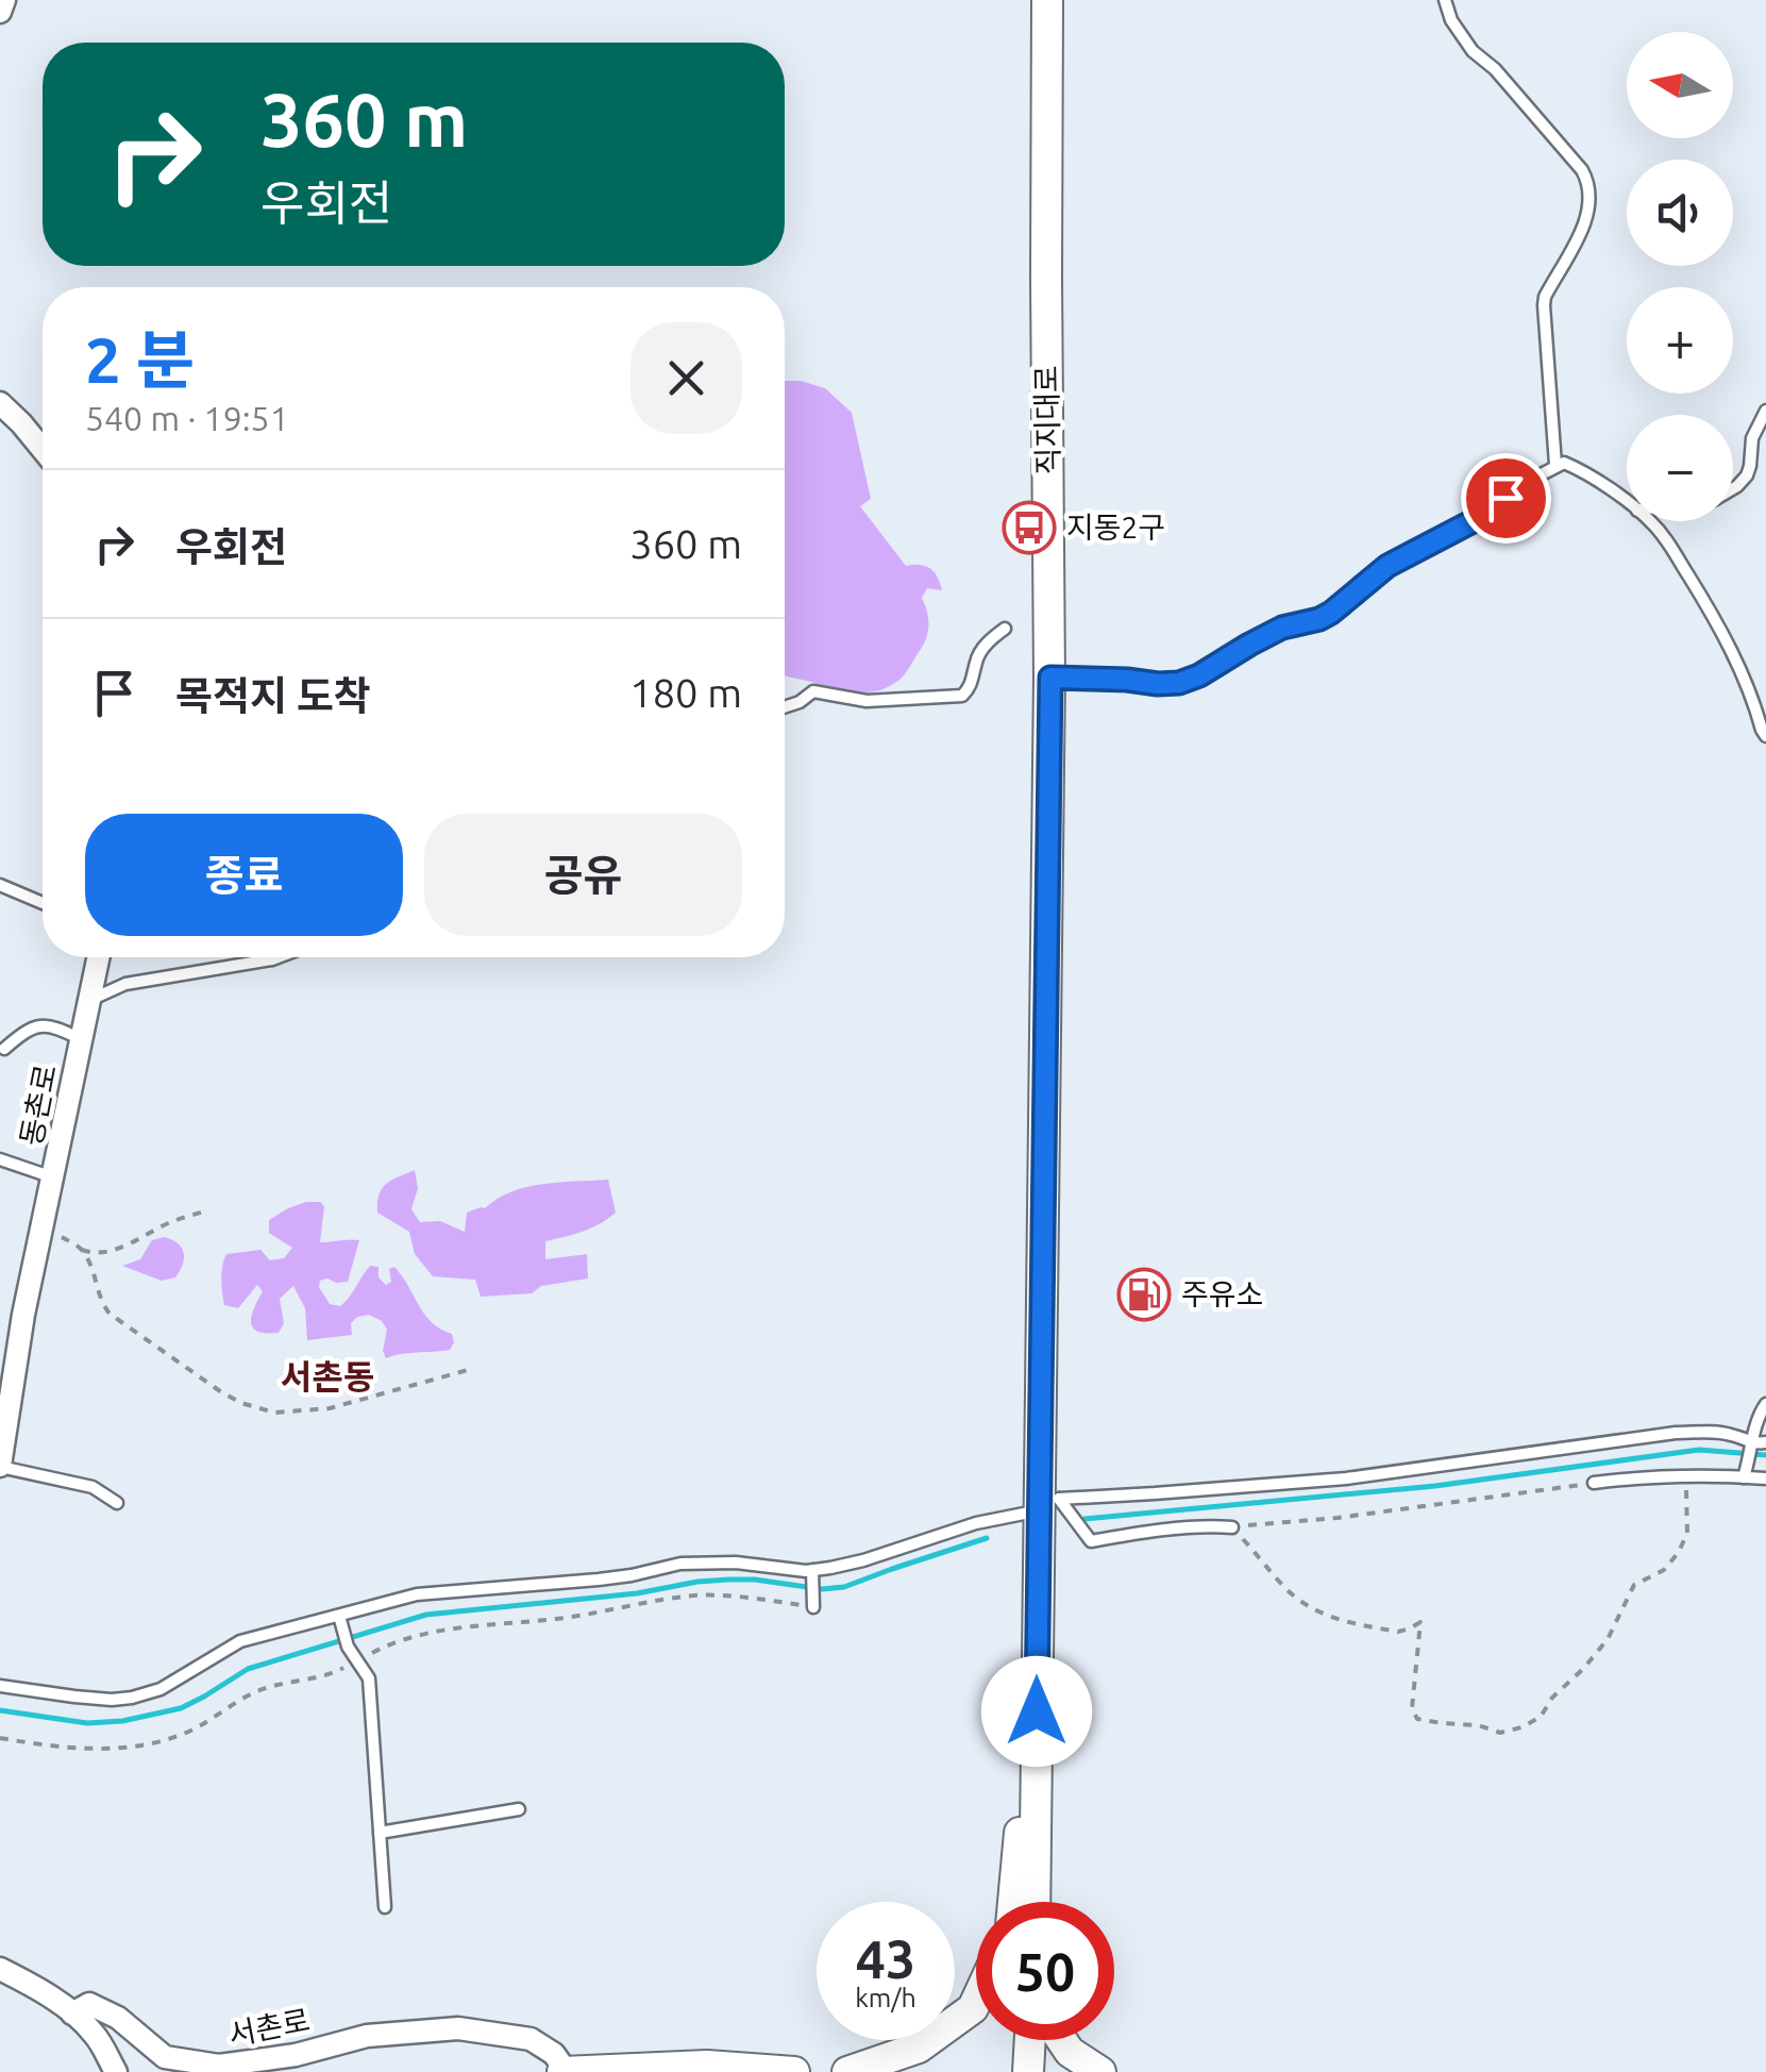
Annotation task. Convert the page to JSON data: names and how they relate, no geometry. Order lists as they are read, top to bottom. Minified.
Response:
{"streets":{"main road":["직지대로"],"street":["동촌로","서촌로"]},"districts":["서촌동"],"places":{"bus stop":["지동2구"],"fuel station":["주유소"]},"north":"left","page":{"map_buttons":["+","−"],"turn":["360 m","우회전"],"heading":["2 분","540 m · 19:51"],"list":[{"name":"우회전","value":"360 m"},{"name":"목적지 도착","value":"180 m"}],"buttons":["종료","공유"],"speed":"43 km/h","limit":"50"}}
